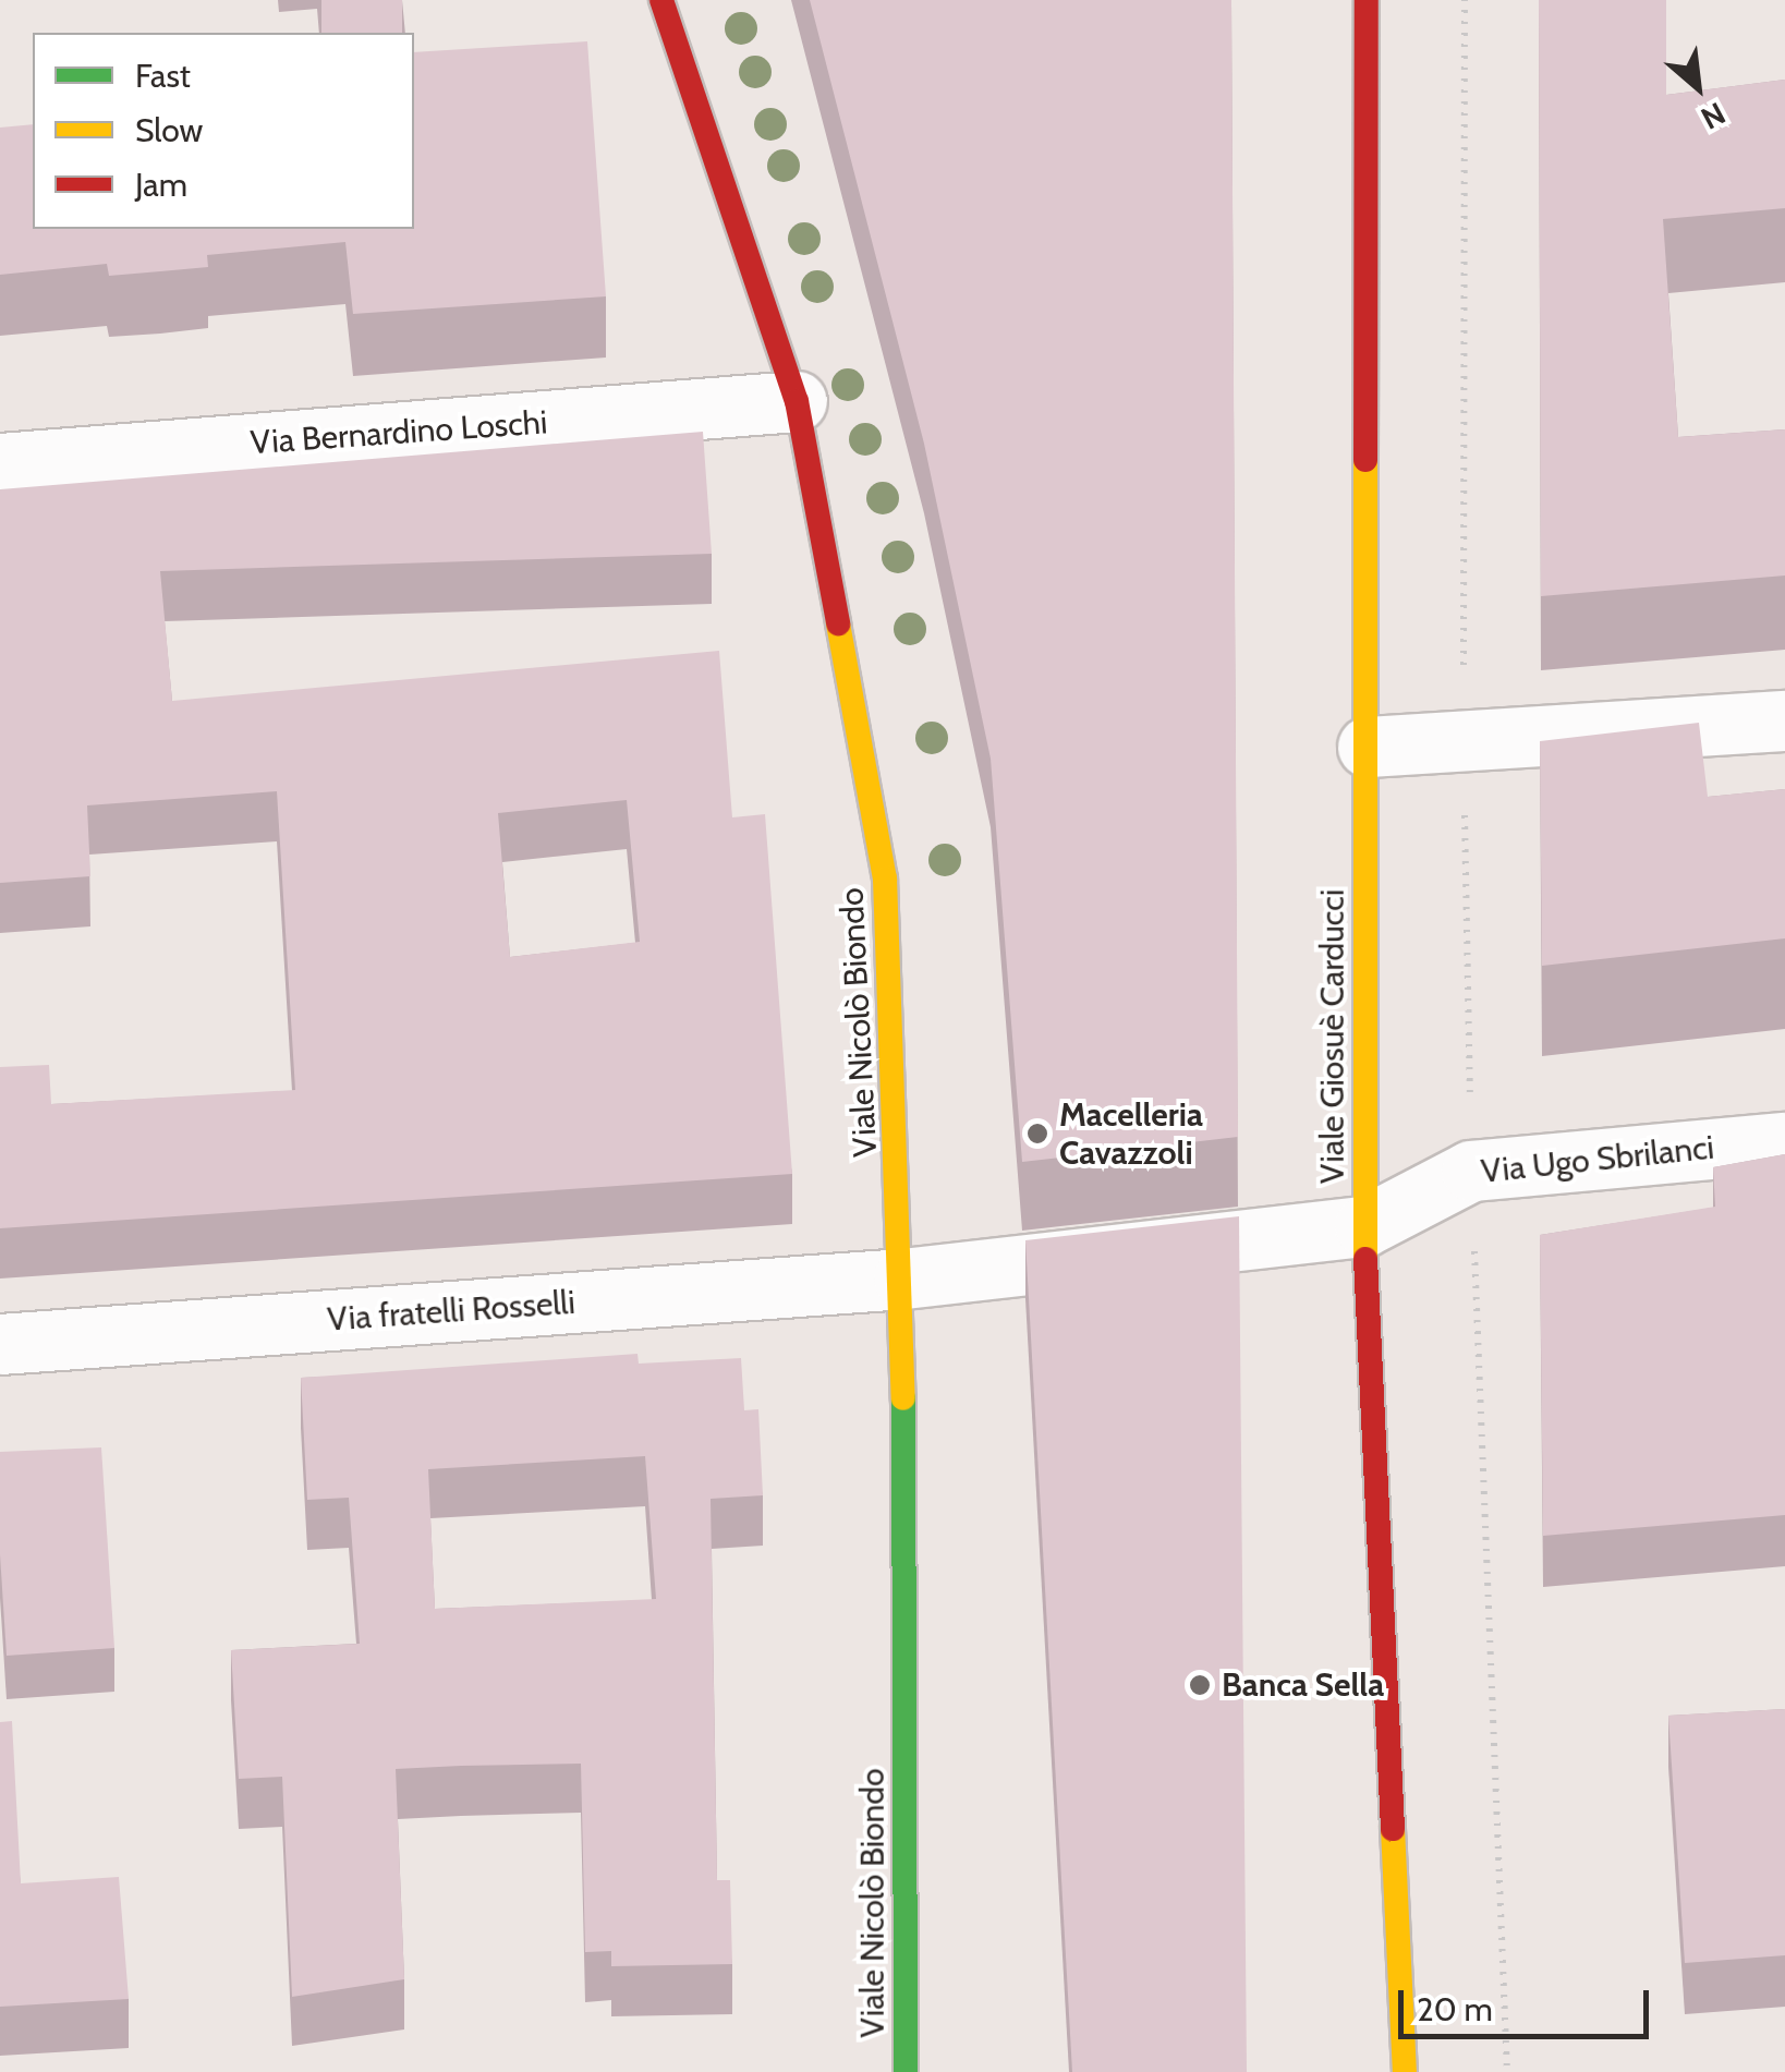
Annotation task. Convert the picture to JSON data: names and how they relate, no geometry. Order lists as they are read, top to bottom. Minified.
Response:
{"streets":{"main road":["Viale Nicolò Biondo","Viale Giosuè Carducci"],"street":["Via Bernardino Loschi","Via Ugo Sbrilanci","Via fratelli Rosselli"]},"crossings":[["Via Bernardino Loschi","Viale Nicolò Biondo"],["Viale Nicolò Biondo","Via Ugo Sbrilanci"],["Viale Nicolò Biondo","Via fratelli Rosselli"],["Viale Giosuè Carducci","Via Ugo Sbrilanci"],["Via Ugo Sbrilanci","Via fratelli Rosselli"]],"places":["Macelleria Cavazzoli","Banca Sella"],"legend":["Fast","Slow","Jam"],"scale_bar":"20 m","north":"bottom right"}
